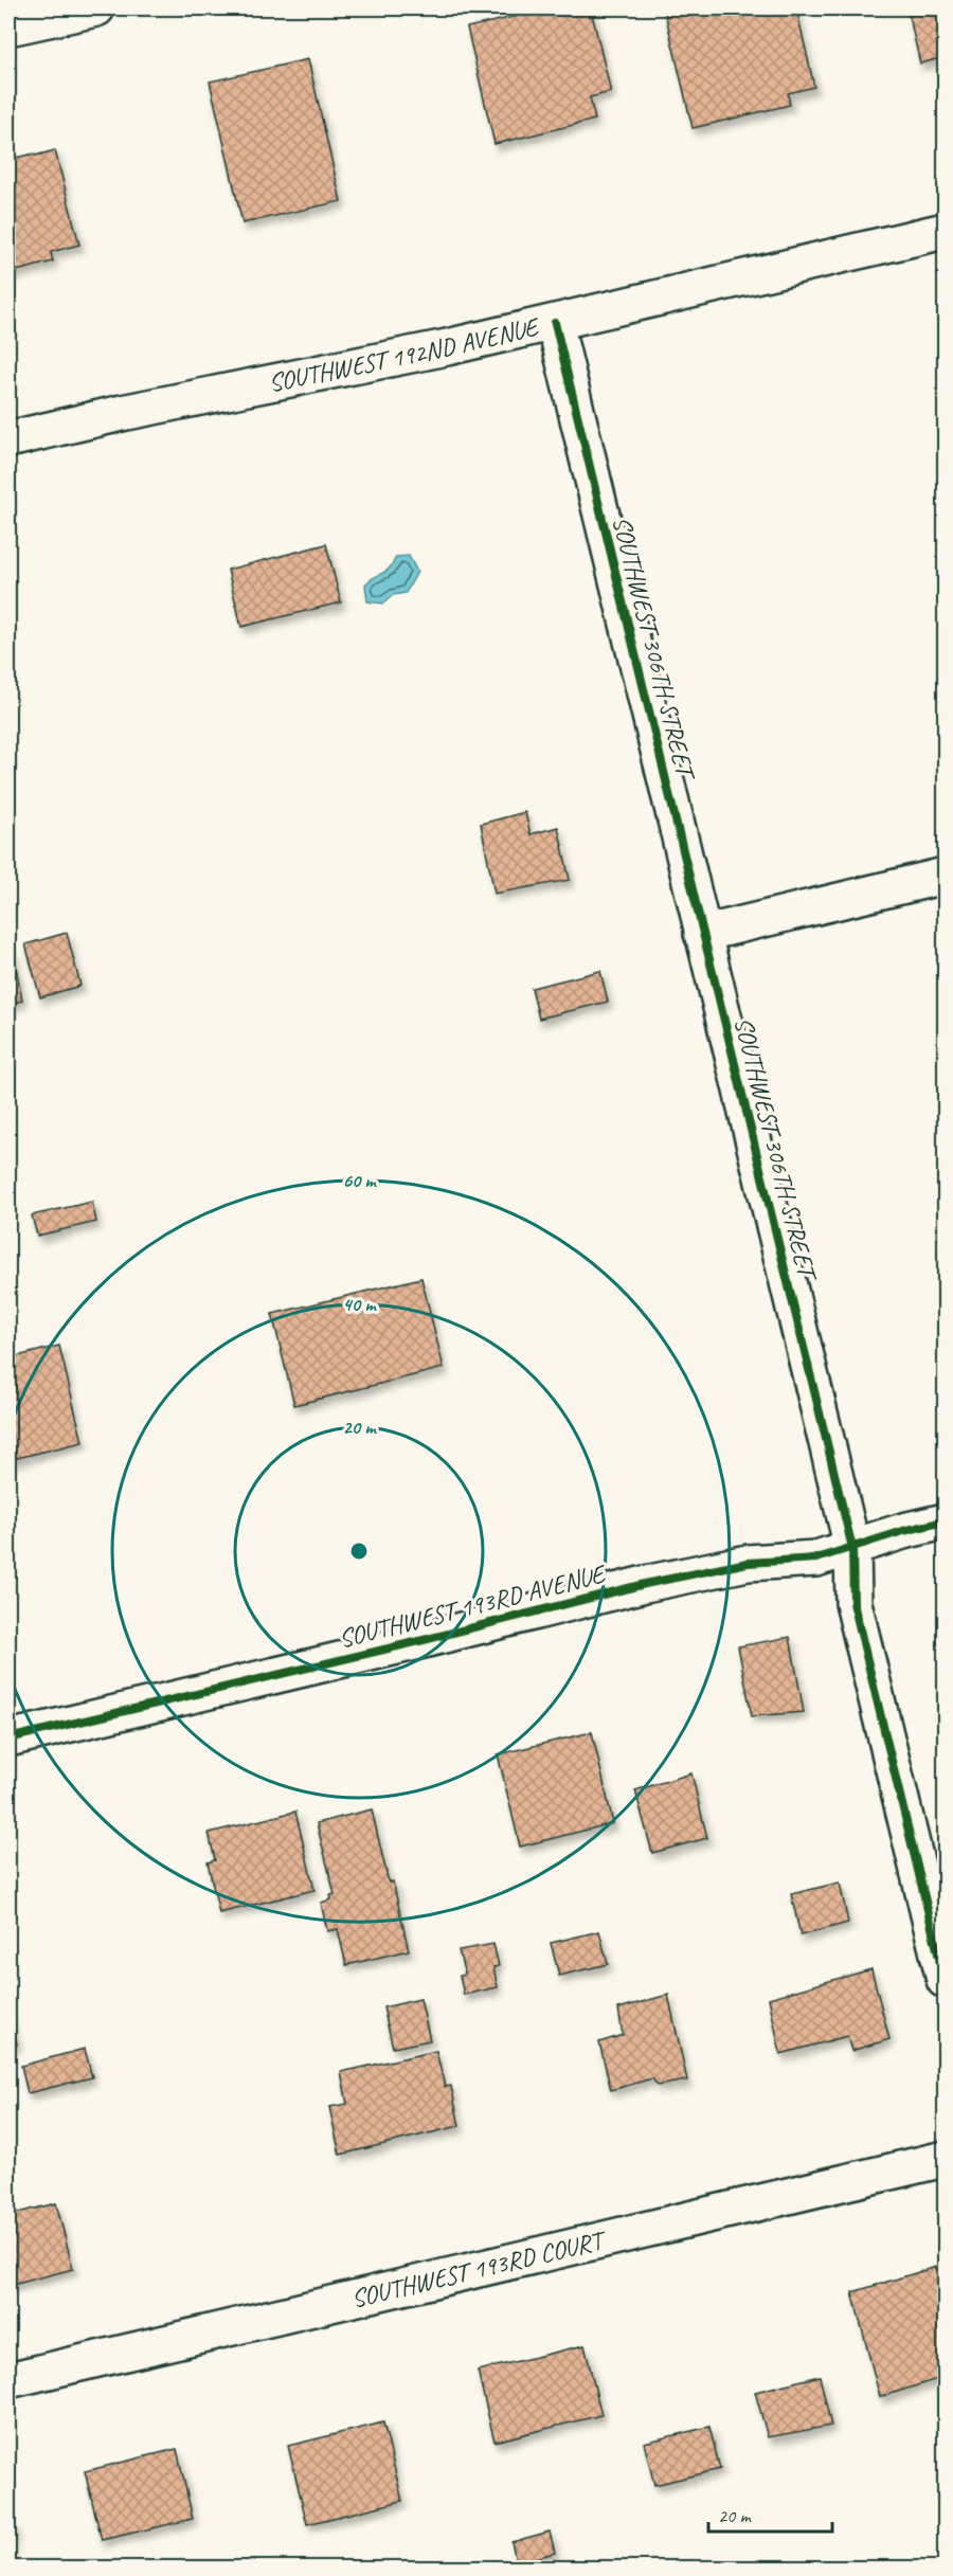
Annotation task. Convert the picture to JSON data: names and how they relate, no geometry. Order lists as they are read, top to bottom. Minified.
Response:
{"streets":{"street":["SOUTHWEST 192ND AVENUE","SOUTHWEST 306TH STREET","SOUTHWEST 193RD AVENUE","SOUTHWEST 193RD COURT"]},"crossings":[["SOUTHWEST 192ND AVENUE","SOUTHWEST 306TH STREET"],["SOUTHWEST 306TH STREET","SOUTHWEST 193RD AVENUE"]],"scale_bar":"20 m","rings":["60 m","40 m","20 m"]}
